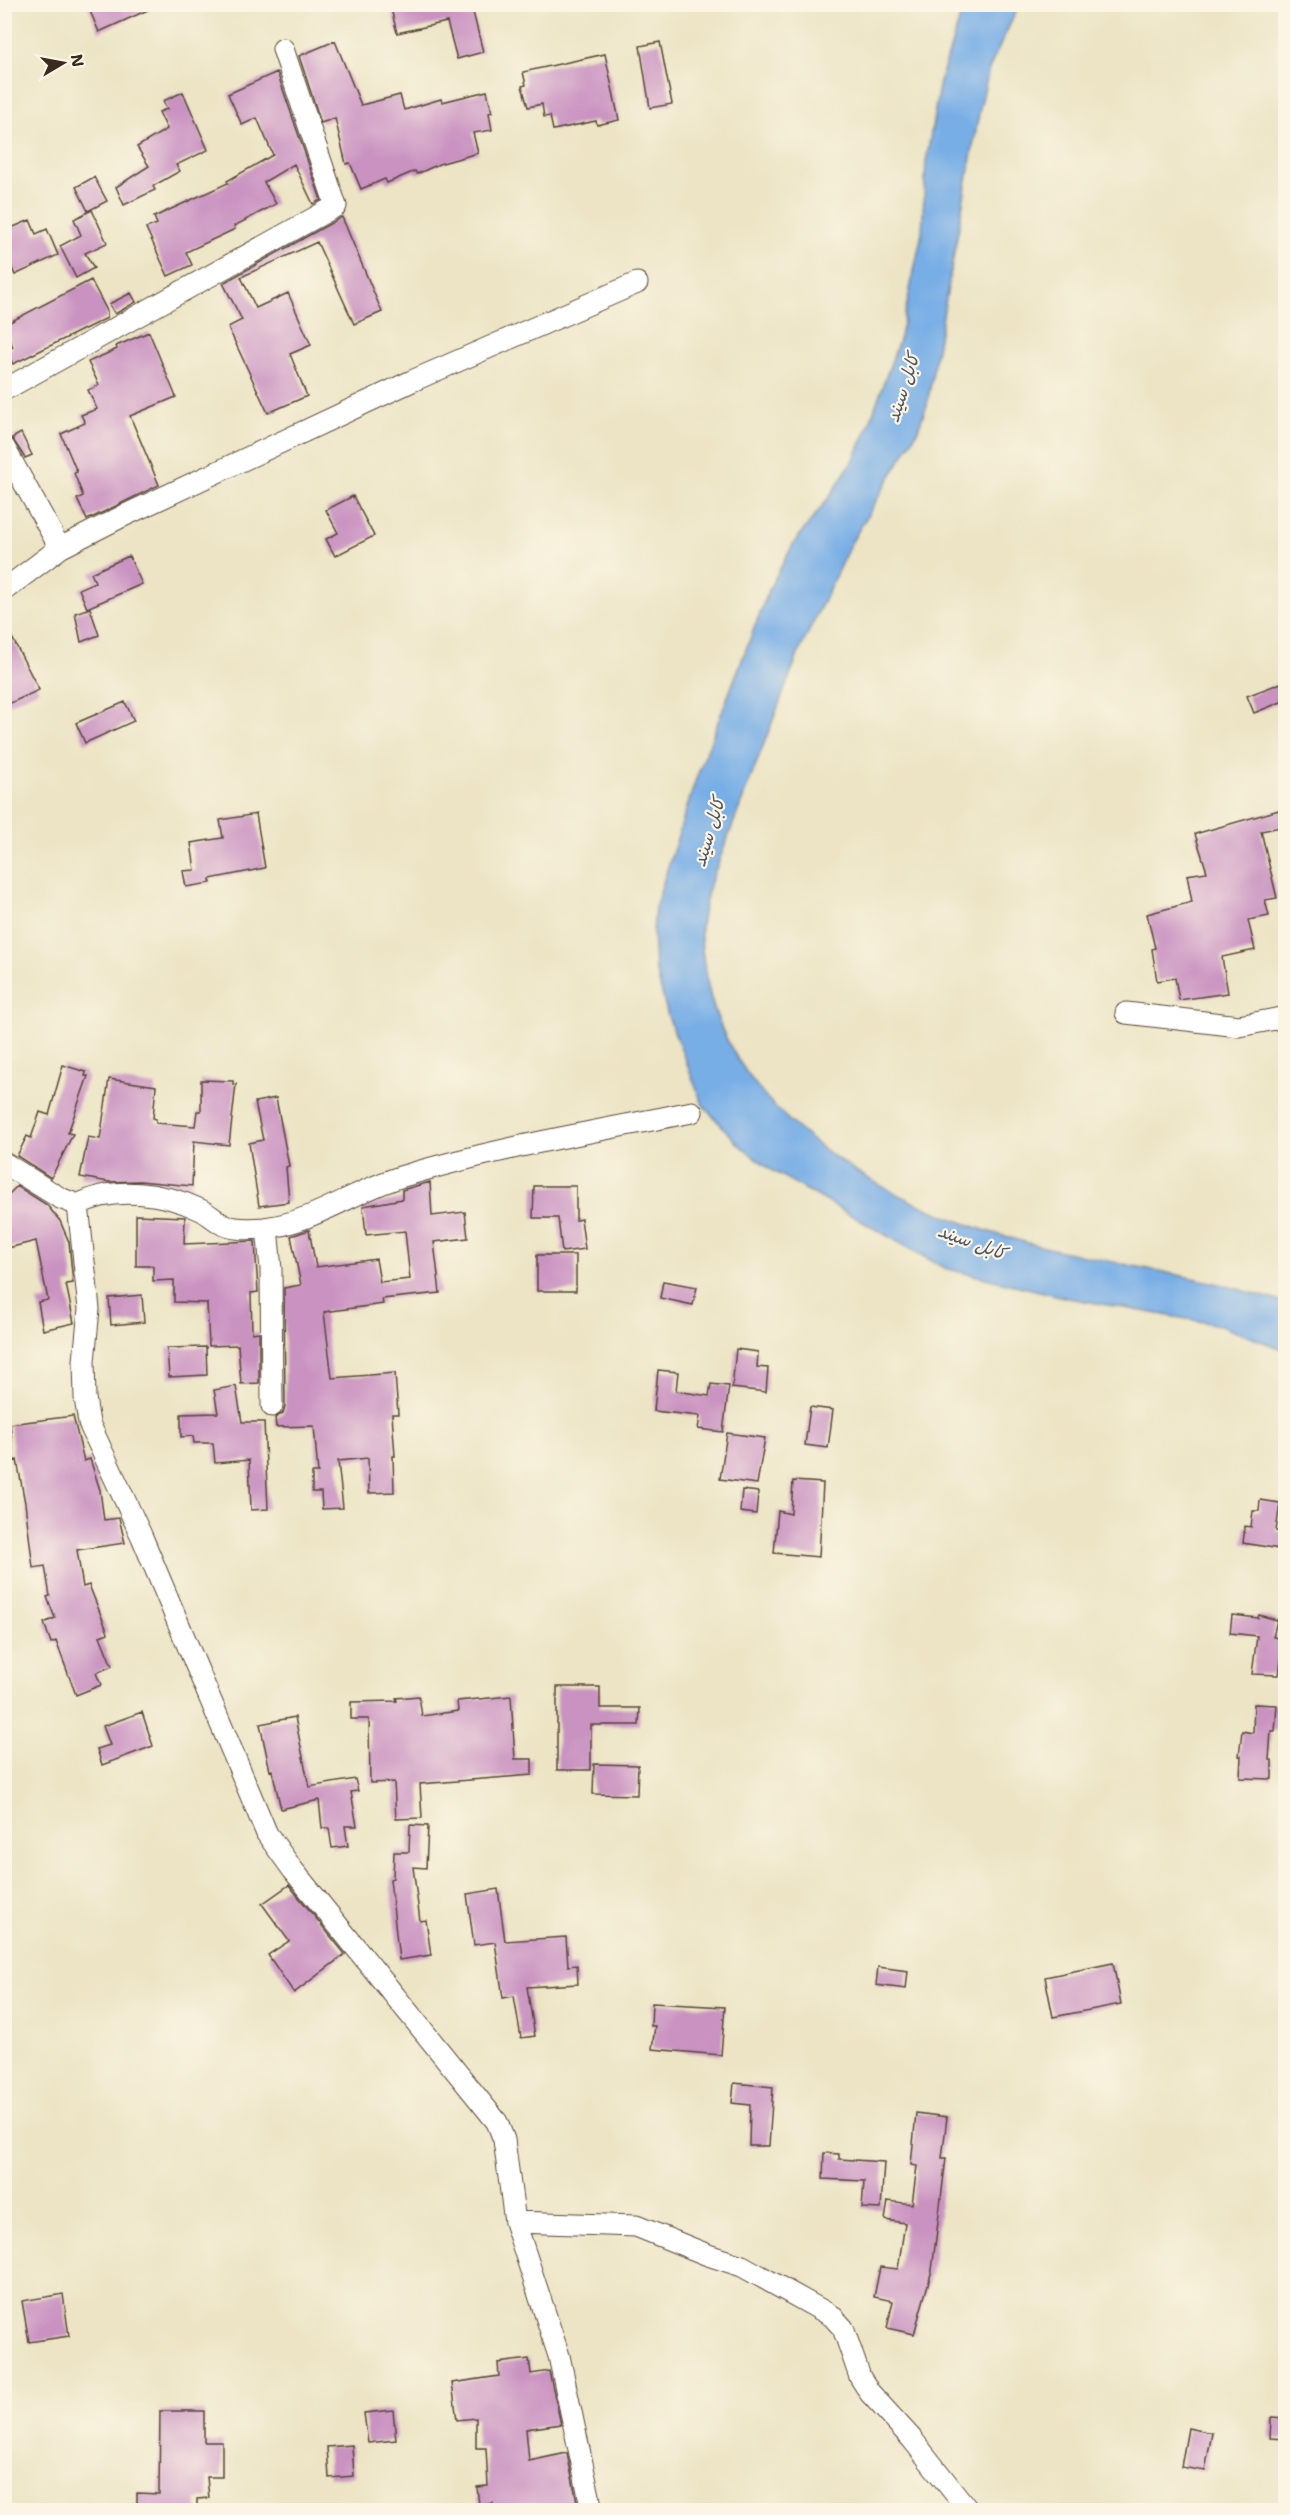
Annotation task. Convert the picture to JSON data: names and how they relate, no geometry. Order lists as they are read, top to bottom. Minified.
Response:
{"water":["کابل سيند"],"north":"right"}
